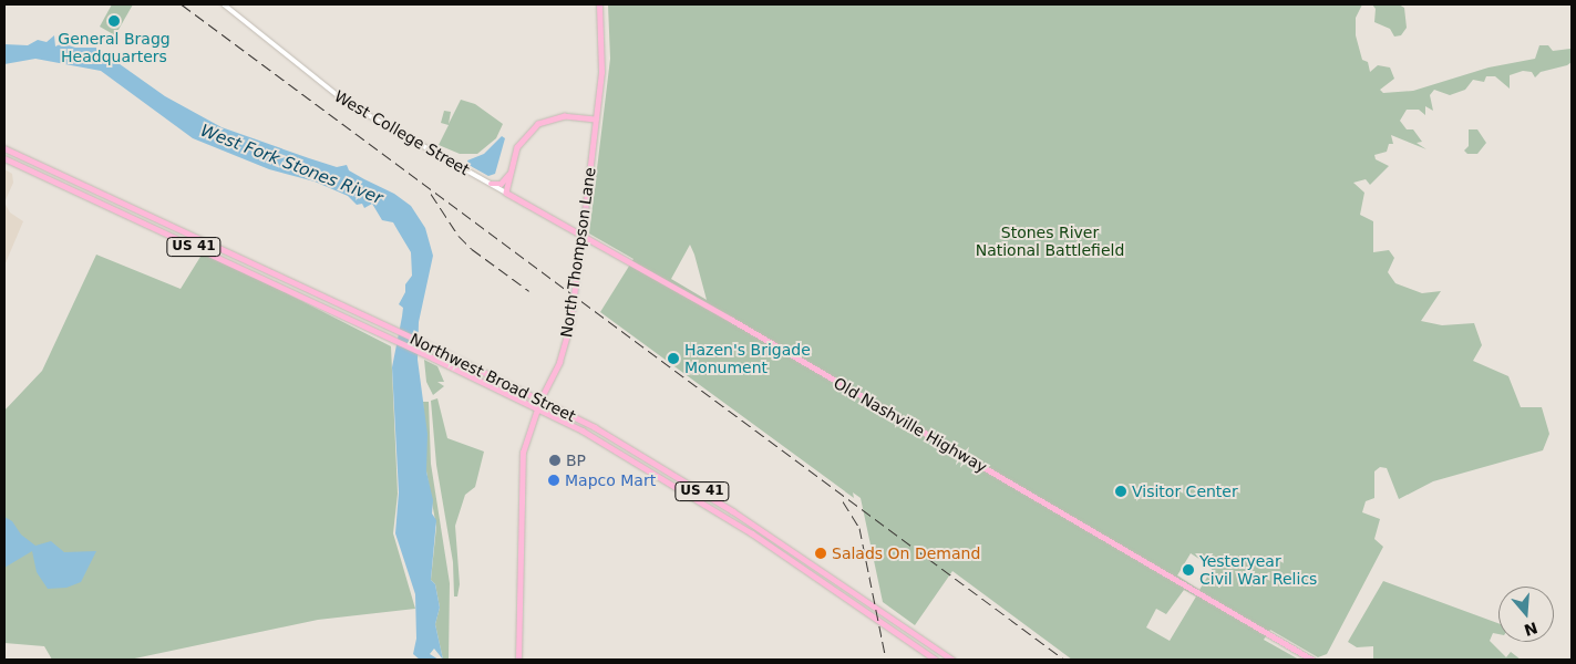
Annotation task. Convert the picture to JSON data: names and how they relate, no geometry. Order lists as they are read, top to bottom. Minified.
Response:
{"streets":{"main road":["US 41","North Thompson Lane","Northwest Broad Street","Old Nashville Highway"],"street":["West College Street"]},"crossings":[["West College Street","Old Nashville Highway"],["North Thompson Lane","Northwest Broad Street"]],"water":["West Fork Stones River"],"parks":["Stones River National Battlefield"],"places":["General Bragg Headquarters","Hazen's Brigade Monument","BP","Mapco Mart","Visitor Center","Salads On Demand","Yesteryear Civil War Relics"],"north":"bottom"}
